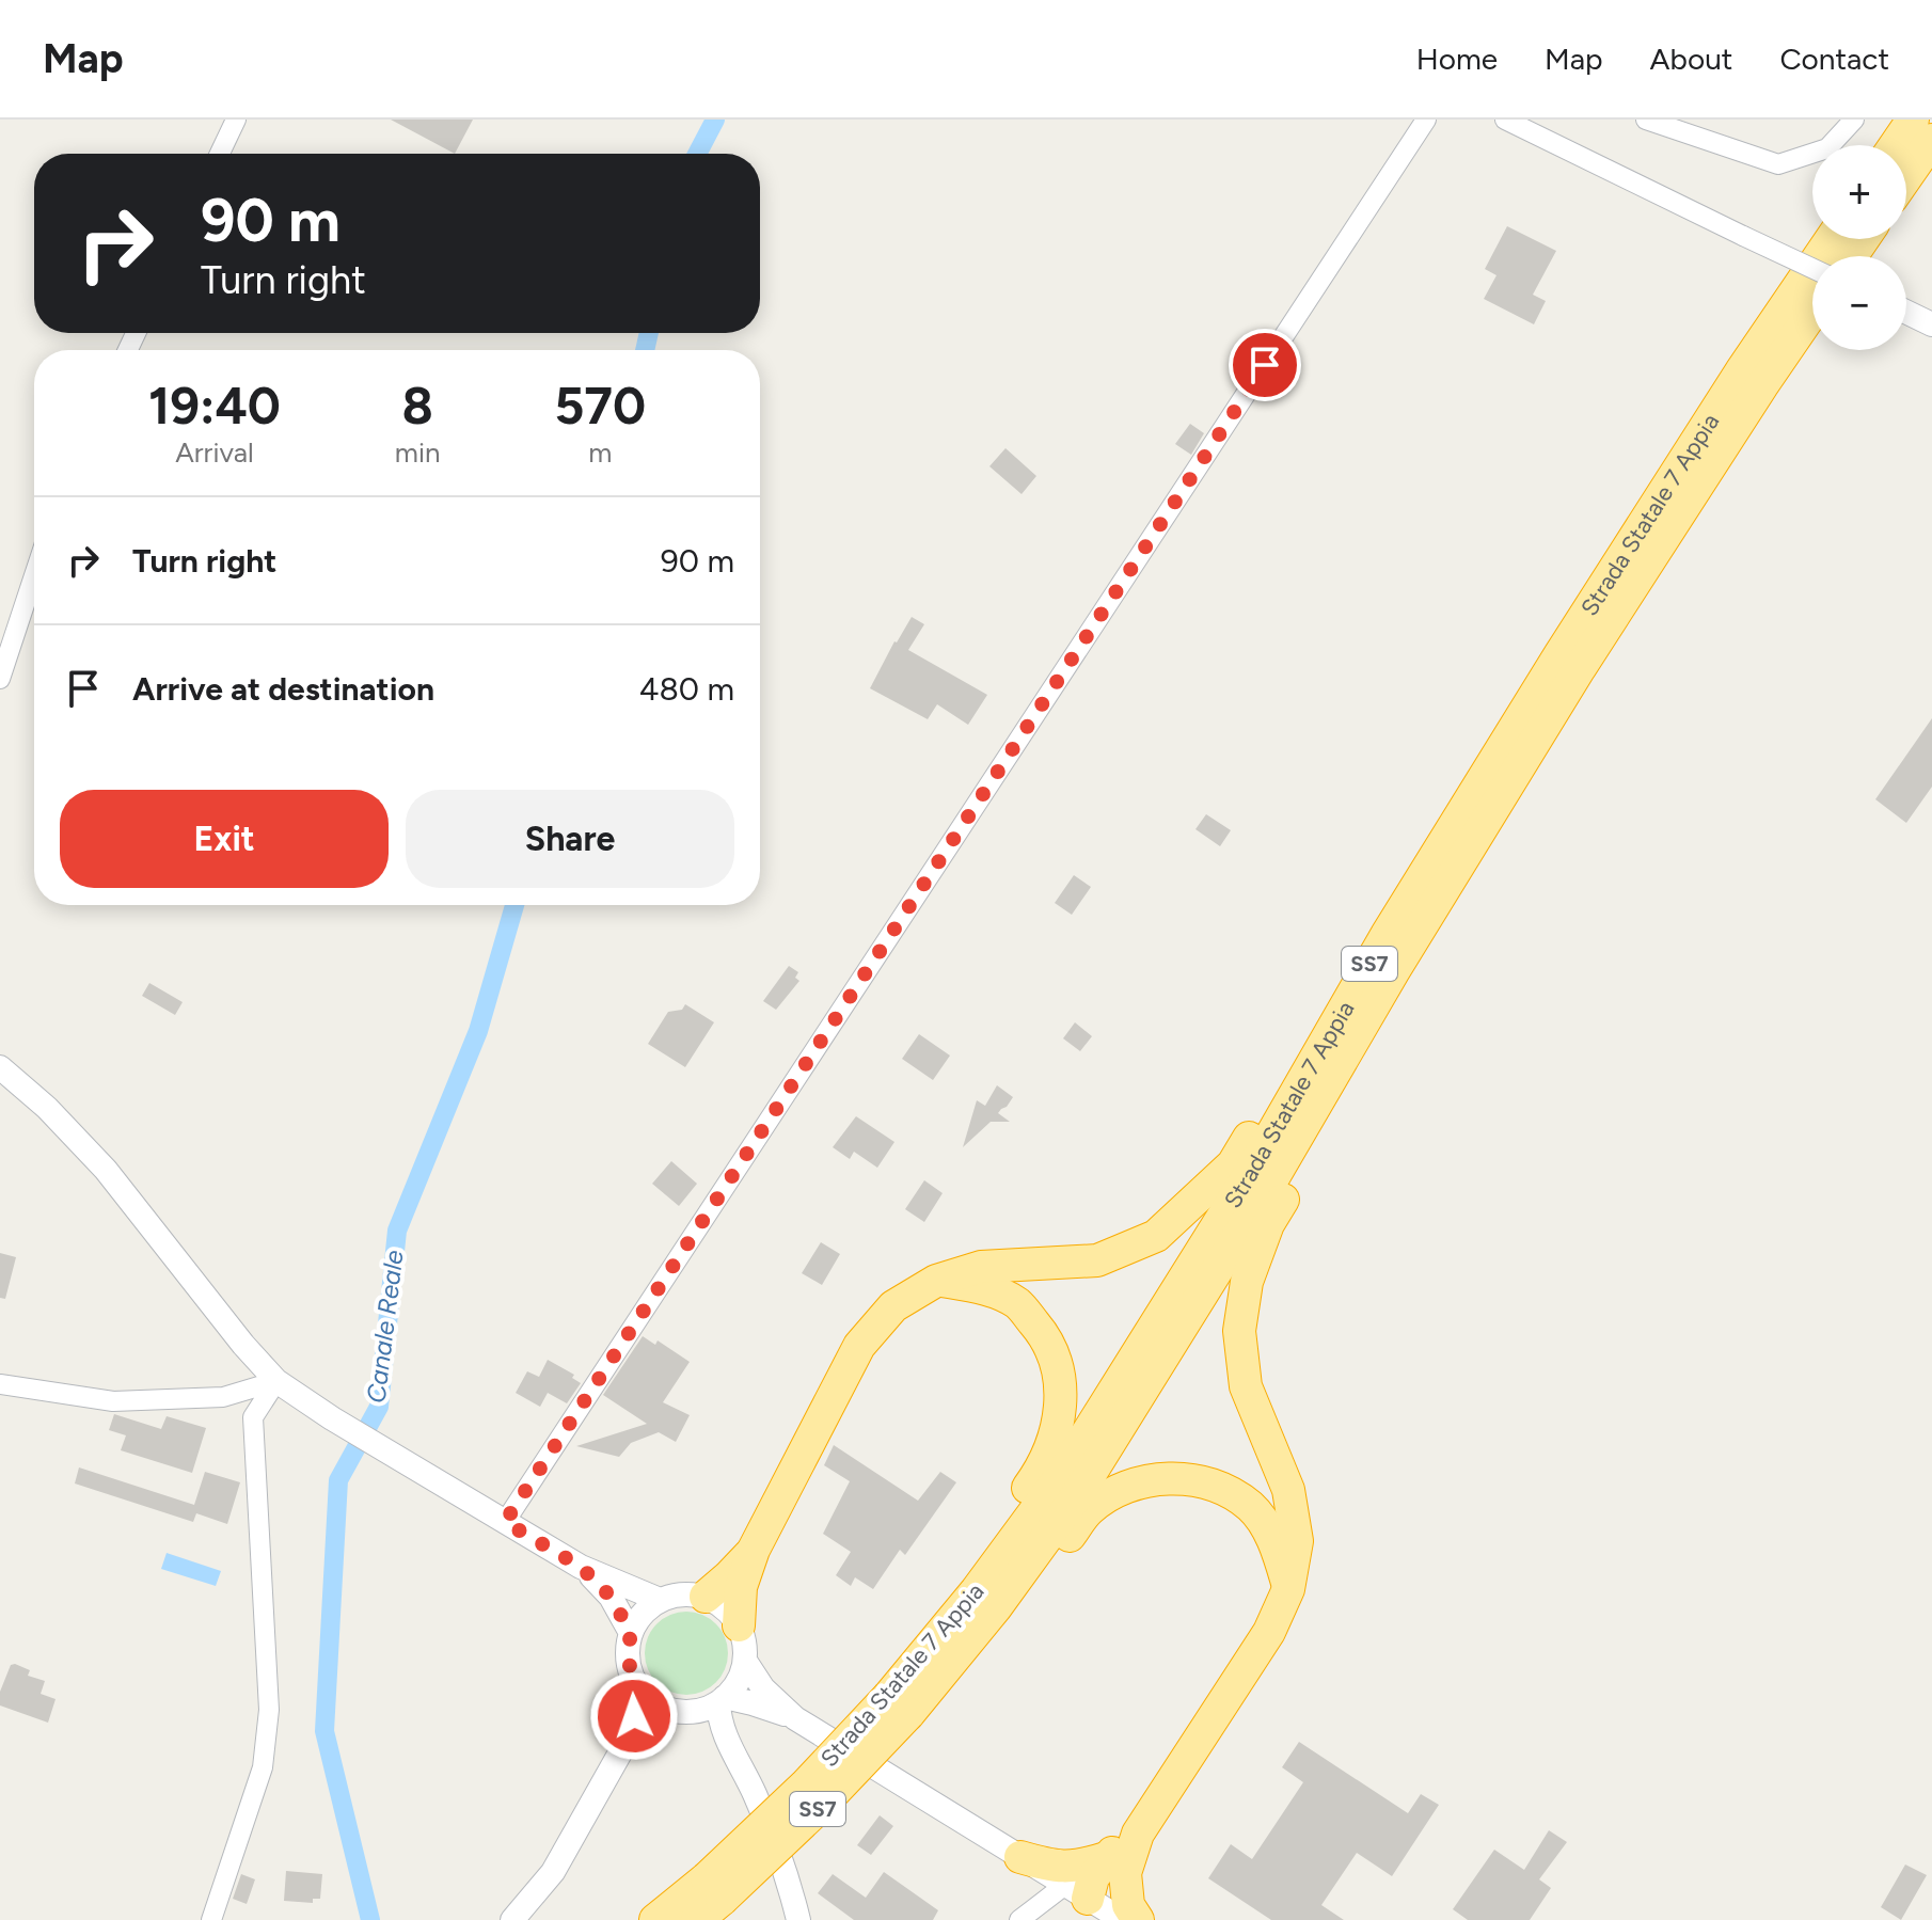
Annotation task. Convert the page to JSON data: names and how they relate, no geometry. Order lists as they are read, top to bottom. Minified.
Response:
{"streets":{"highway":["Strada Statale 7 Appia","SS7"]},"water":["Canale Reale"],"page":{"header":"Map","nav":["Home","Map","About","Contact"],"map_buttons":["+","−"],"turn":["90 m","Turn right"],"eta":["19:40","Arrival","8","min","570","m"],"list":[{"name":"Turn right","value":"90 m"},{"name":"Arrive at destination","value":"480 m"}],"buttons":["Exit","Share"]}}
